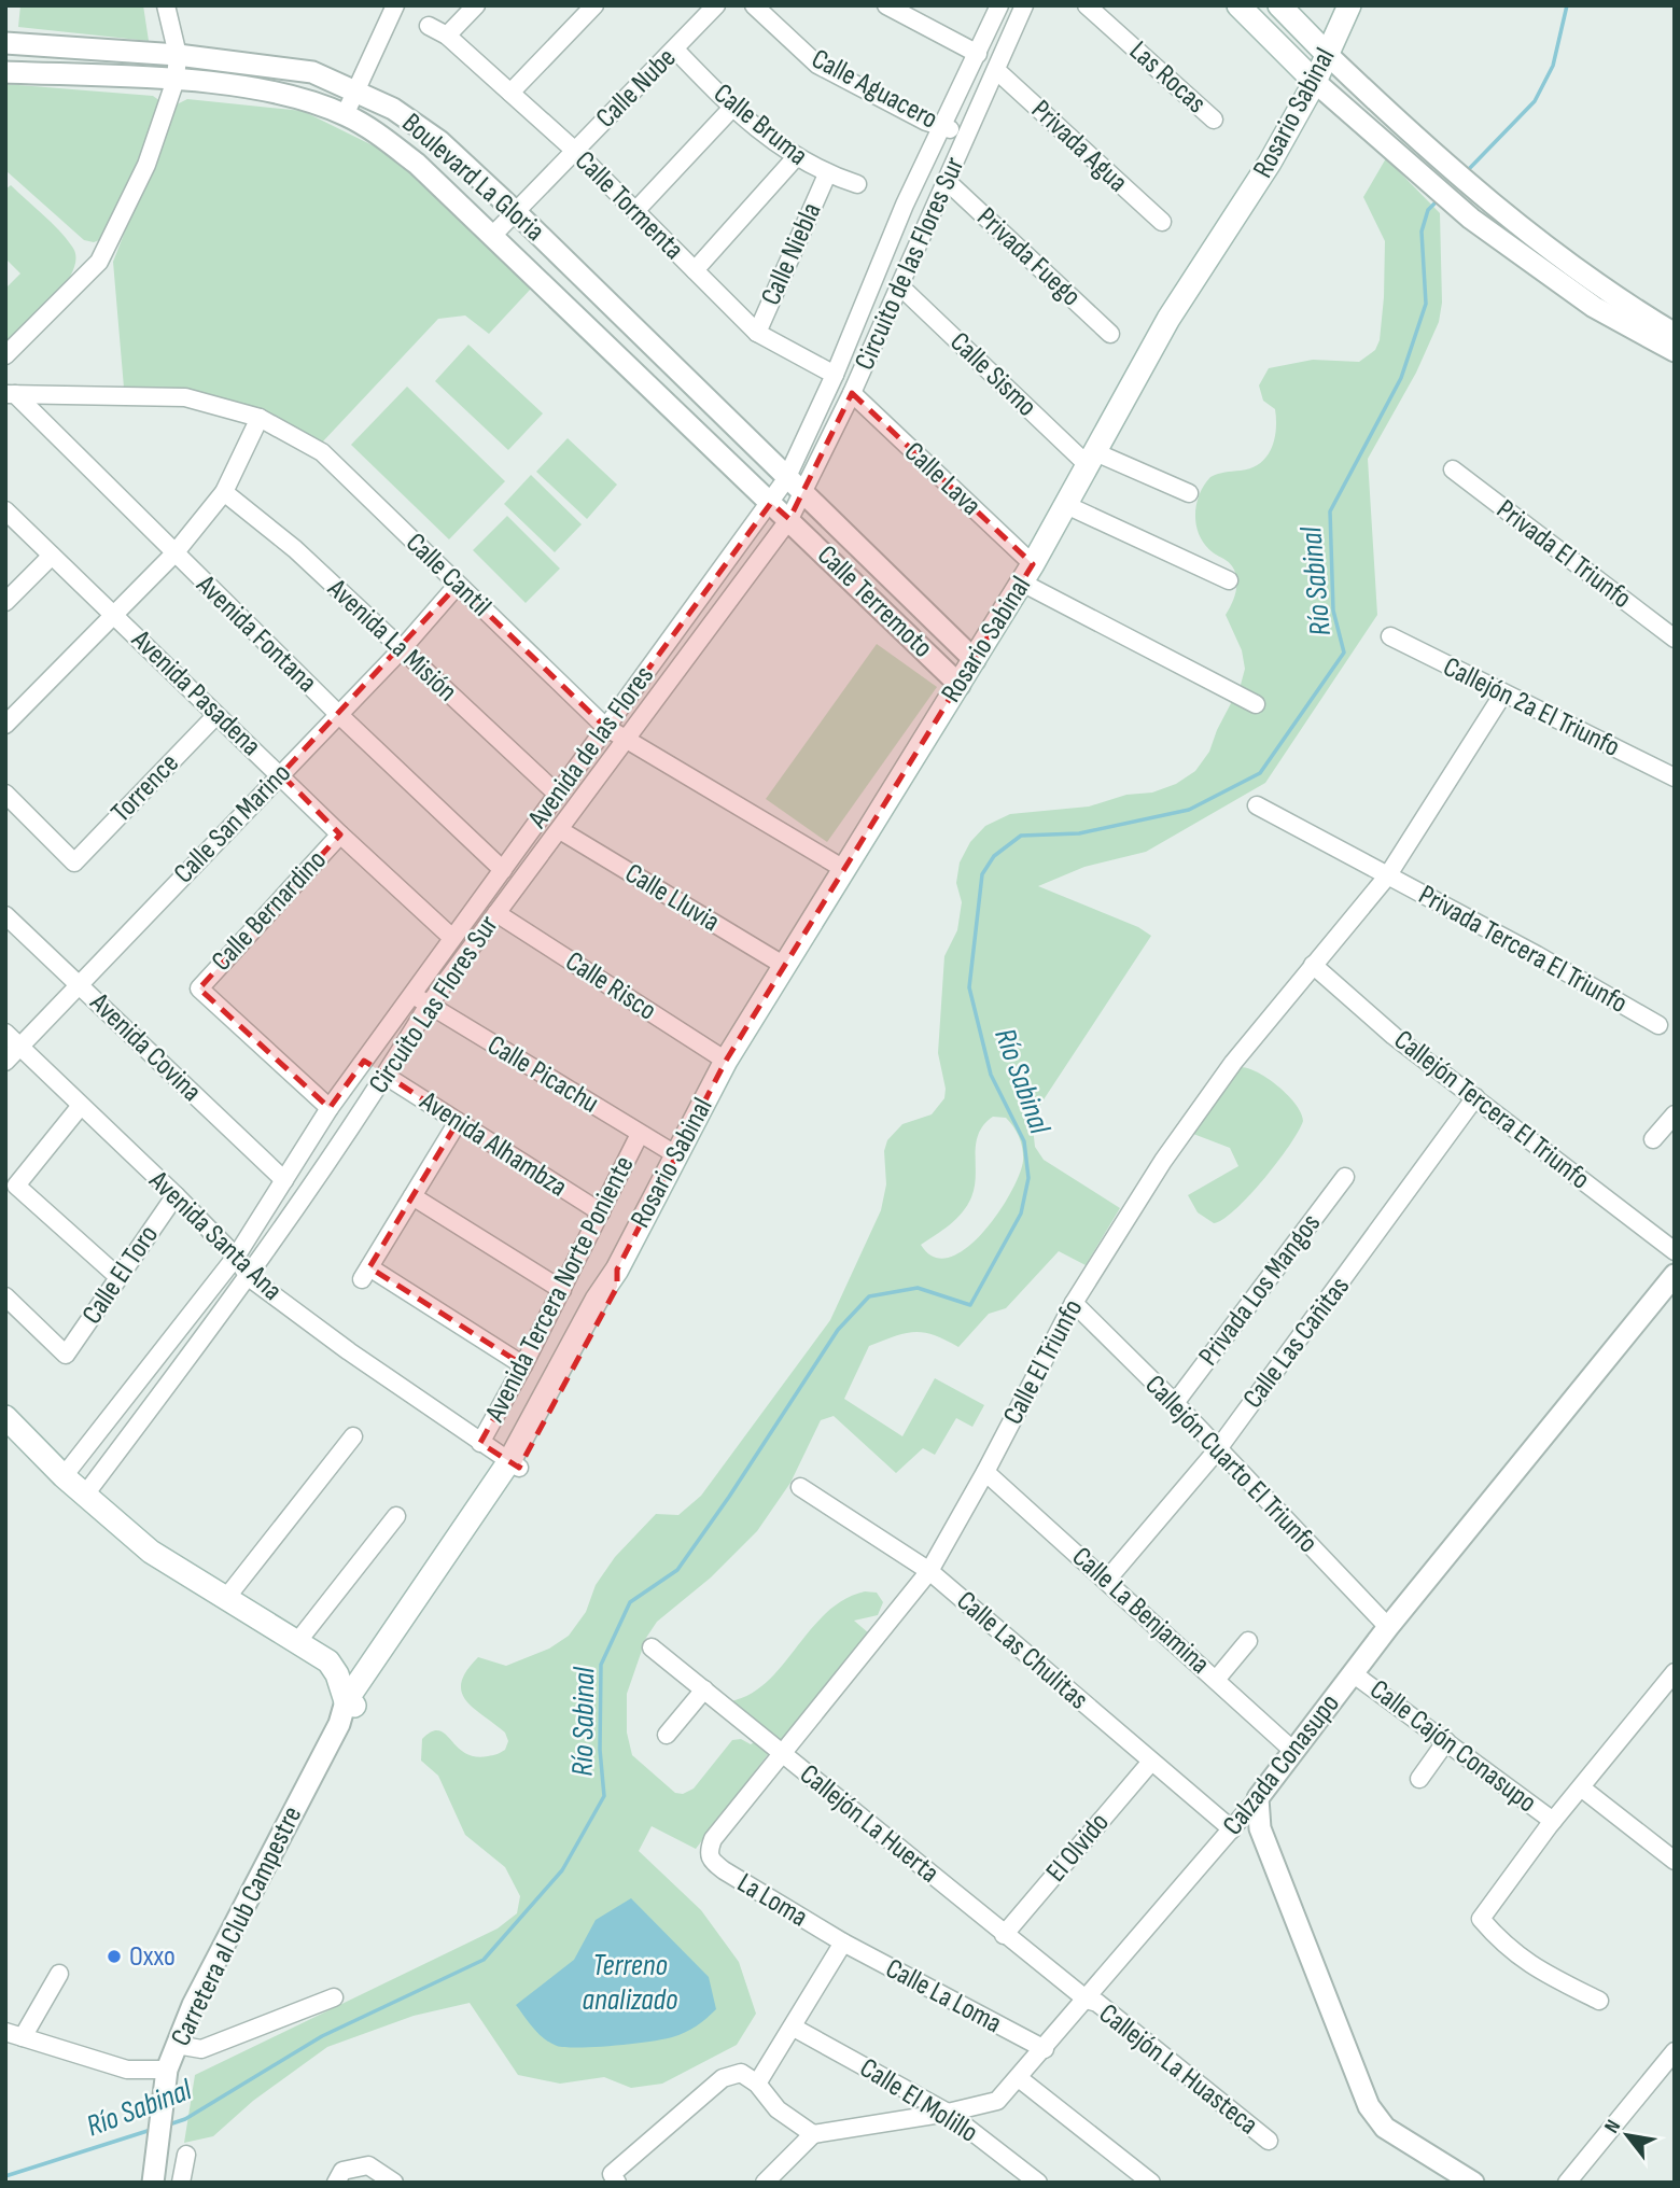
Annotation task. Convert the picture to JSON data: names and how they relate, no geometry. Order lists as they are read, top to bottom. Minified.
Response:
{"streets":{"main road":["Rosario Sabinal"],"street":["Las Rocas","Calle Nube","Calle Aguacero","Calle Bruma","Privada Agua","Boulevard La Gloria","Calle Tormenta","Calle Niebla","Privada Fuego","Circuito de las Flores Sur","Calle Sismo","Calle Lava","Privada El Triunfo","Calle Cantil","Calle Terremoto","Avenida Fontana","Avenida La Misión","Avenida Pasadena","Callejón 2a El Triunfo","Avenida de las Flores","Torrence","Calle San Marino","Calle Lluvia","Calle Bernardino","Privada Tercera El Triunfo","Calle Risco","Circuito Las Flores Sur","Avenida Covina","Calle Picachu","Callejón Tercera El Triunfo","Avenida Alhambza","Avenida Santa Ana","Calle El Toro","Avenida Tercera Norte Poniente","Privada Los Mangos","Calle Las Cañitas","Calle El Triunfo","Callejón Cuarto El Triunfo","Calle La Benjamina","Calle Las Chulitas","Calle Cajón Conasupo","Calzada Conasupo","Callejón La Huerta","El Olvido","La Loma","Carretera al Club Campestre","Calle La Loma","Callejón La Huasteca","Calle El Molillo"]},"crossings":[["Calle Nube","Calle Bruma"],["Calle Nube","Boulevard La Gloria"],["Calle Nube","Calle Tormenta"],["Calle Aguacero","Circuito de las Flores Sur"],["Rosario Sabinal","Calle Sismo"],["Rosario Sabinal","Calle Lava"],["Rosario Sabinal","Calle Cantil"],["Rosario Sabinal","Calle Terremoto"],["Rosario Sabinal","Calle Lluvia"],["Rosario Sabinal","Calle Risco"],["Rosario Sabinal","Calle Picachu"],["Rosario Sabinal","Avenida Santa Ana"],["Rosario Sabinal","Carretera al Club Campestre"],["Calle Bruma","Calle Niebla"],["Privada Agua","Circuito de las Flores Sur"],["Boulevard La Gloria","Circuito de las Flores Sur"],["Boulevard La Gloria","Calle Terremoto"],["Boulevard La Gloria","Avenida de las Flores"],["Boulevard La Gloria","Circuito Las Flores Sur"],["Calle Tormenta","Calle Niebla"],["Privada Fuego","Circuito de las Flores Sur"],["Circuito de las Flores Sur","Calle Sismo"],["Circuito de las Flores Sur","Calle Lava"],["Circuito de las Flores Sur","Calle Terremoto"],["Circuito de las Flores Sur","Circuito Las Flores Sur"],["Calle Cantil","Avenida Fontana"],["Calle Cantil","Avenida de las Flores"],["Calle Cantil","Calle San Marino"],["Calle Cantil","Circuito Las Flores Sur"],["Calle Terremoto","Circuito Las Flores Sur"],["Avenida Fontana","Avenida de las Flores"],["Avenida Fontana","Calle San Marino"],["Avenida La Misión","Avenida de las Flores"],["Avenida La Misión","Calle San Marino"],["Avenida Pasadena","Avenida de las Flores"],["Avenida Pasadena","Torrence"],["Avenida Pasadena","Calle San Marino"],["Avenida Pasadena","Calle Bernardino"],["Callejón 2a El Triunfo","Calle El Triunfo"],["Avenida de las Flores","Circuito Las Flores Sur"],["Avenida de las Flores","Calle Picachu"],["Calle San Marino","Avenida Covina"],["Calle San Marino","Avenida Santa Ana"],["Calle Lluvia","Circuito Las Flores Sur"],["Calle Bernardino","Circuito Las Flores Sur"],["Privada Tercera El Triunfo","Calle El Triunfo"],["Calle Risco","Circuito Las Flores Sur"],["Circuito Las Flores Sur","Avenida Covina"],["Circuito Las Flores Sur","Calle Picachu"],["Circuito Las Flores Sur","Avenida Alhambza"],["Circuito Las Flores Sur","Avenida Santa Ana"],["Calle Picachu","Avenida Tercera Norte Poniente"],["Callejón Tercera El Triunfo","Calle Las Cañitas"],["Callejón Tercera El Triunfo","Calle El Triunfo"],["Avenida Alhambza","Avenida Tercera Norte Poniente"],["Avenida Santa Ana","Calle El Toro"],["Avenida Santa Ana","Avenida Tercera Norte Poniente"],["Privada Los Mangos","Callejón Cuarto El Triunfo"],["Calle Las Cañitas","Callejón Cuarto El Triunfo"],["Calle Las Cañitas","Calle La Benjamina"],["Calle El Triunfo","Callejón Cuarto El Triunfo"],["Calle El Triunfo","Calle La Benjamina"],["Calle El Triunfo","Calle Las Chulitas"],["Calle El Triunfo","Callejón La Huerta"],["Calle El Triunfo","La Loma"],["Callejón Cuarto El Triunfo","Calzada Conasupo"],["Calle La Benjamina","Calzada Conasupo"],["Calle Las Chulitas","Calzada Conasupo"],["Calle Las Chulitas","El Olvido"],["Calle Cajón Conasupo","Calzada Conasupo"],["Calzada Conasupo","Callejón La Huerta"],["Calzada Conasupo","Calle La Loma"],["Calzada Conasupo","Callejón La Huasteca"],["Calzada Conasupo","Calle El Molillo"],["Callejón La Huerta","El Olvido"],["Callejón La Huerta","Callejón La Huasteca"],["La Loma","Calle La Loma"]],"water":["Río Sabinal","Terreno analizado"],"places":["Oxxo"],"north":"top left"}
